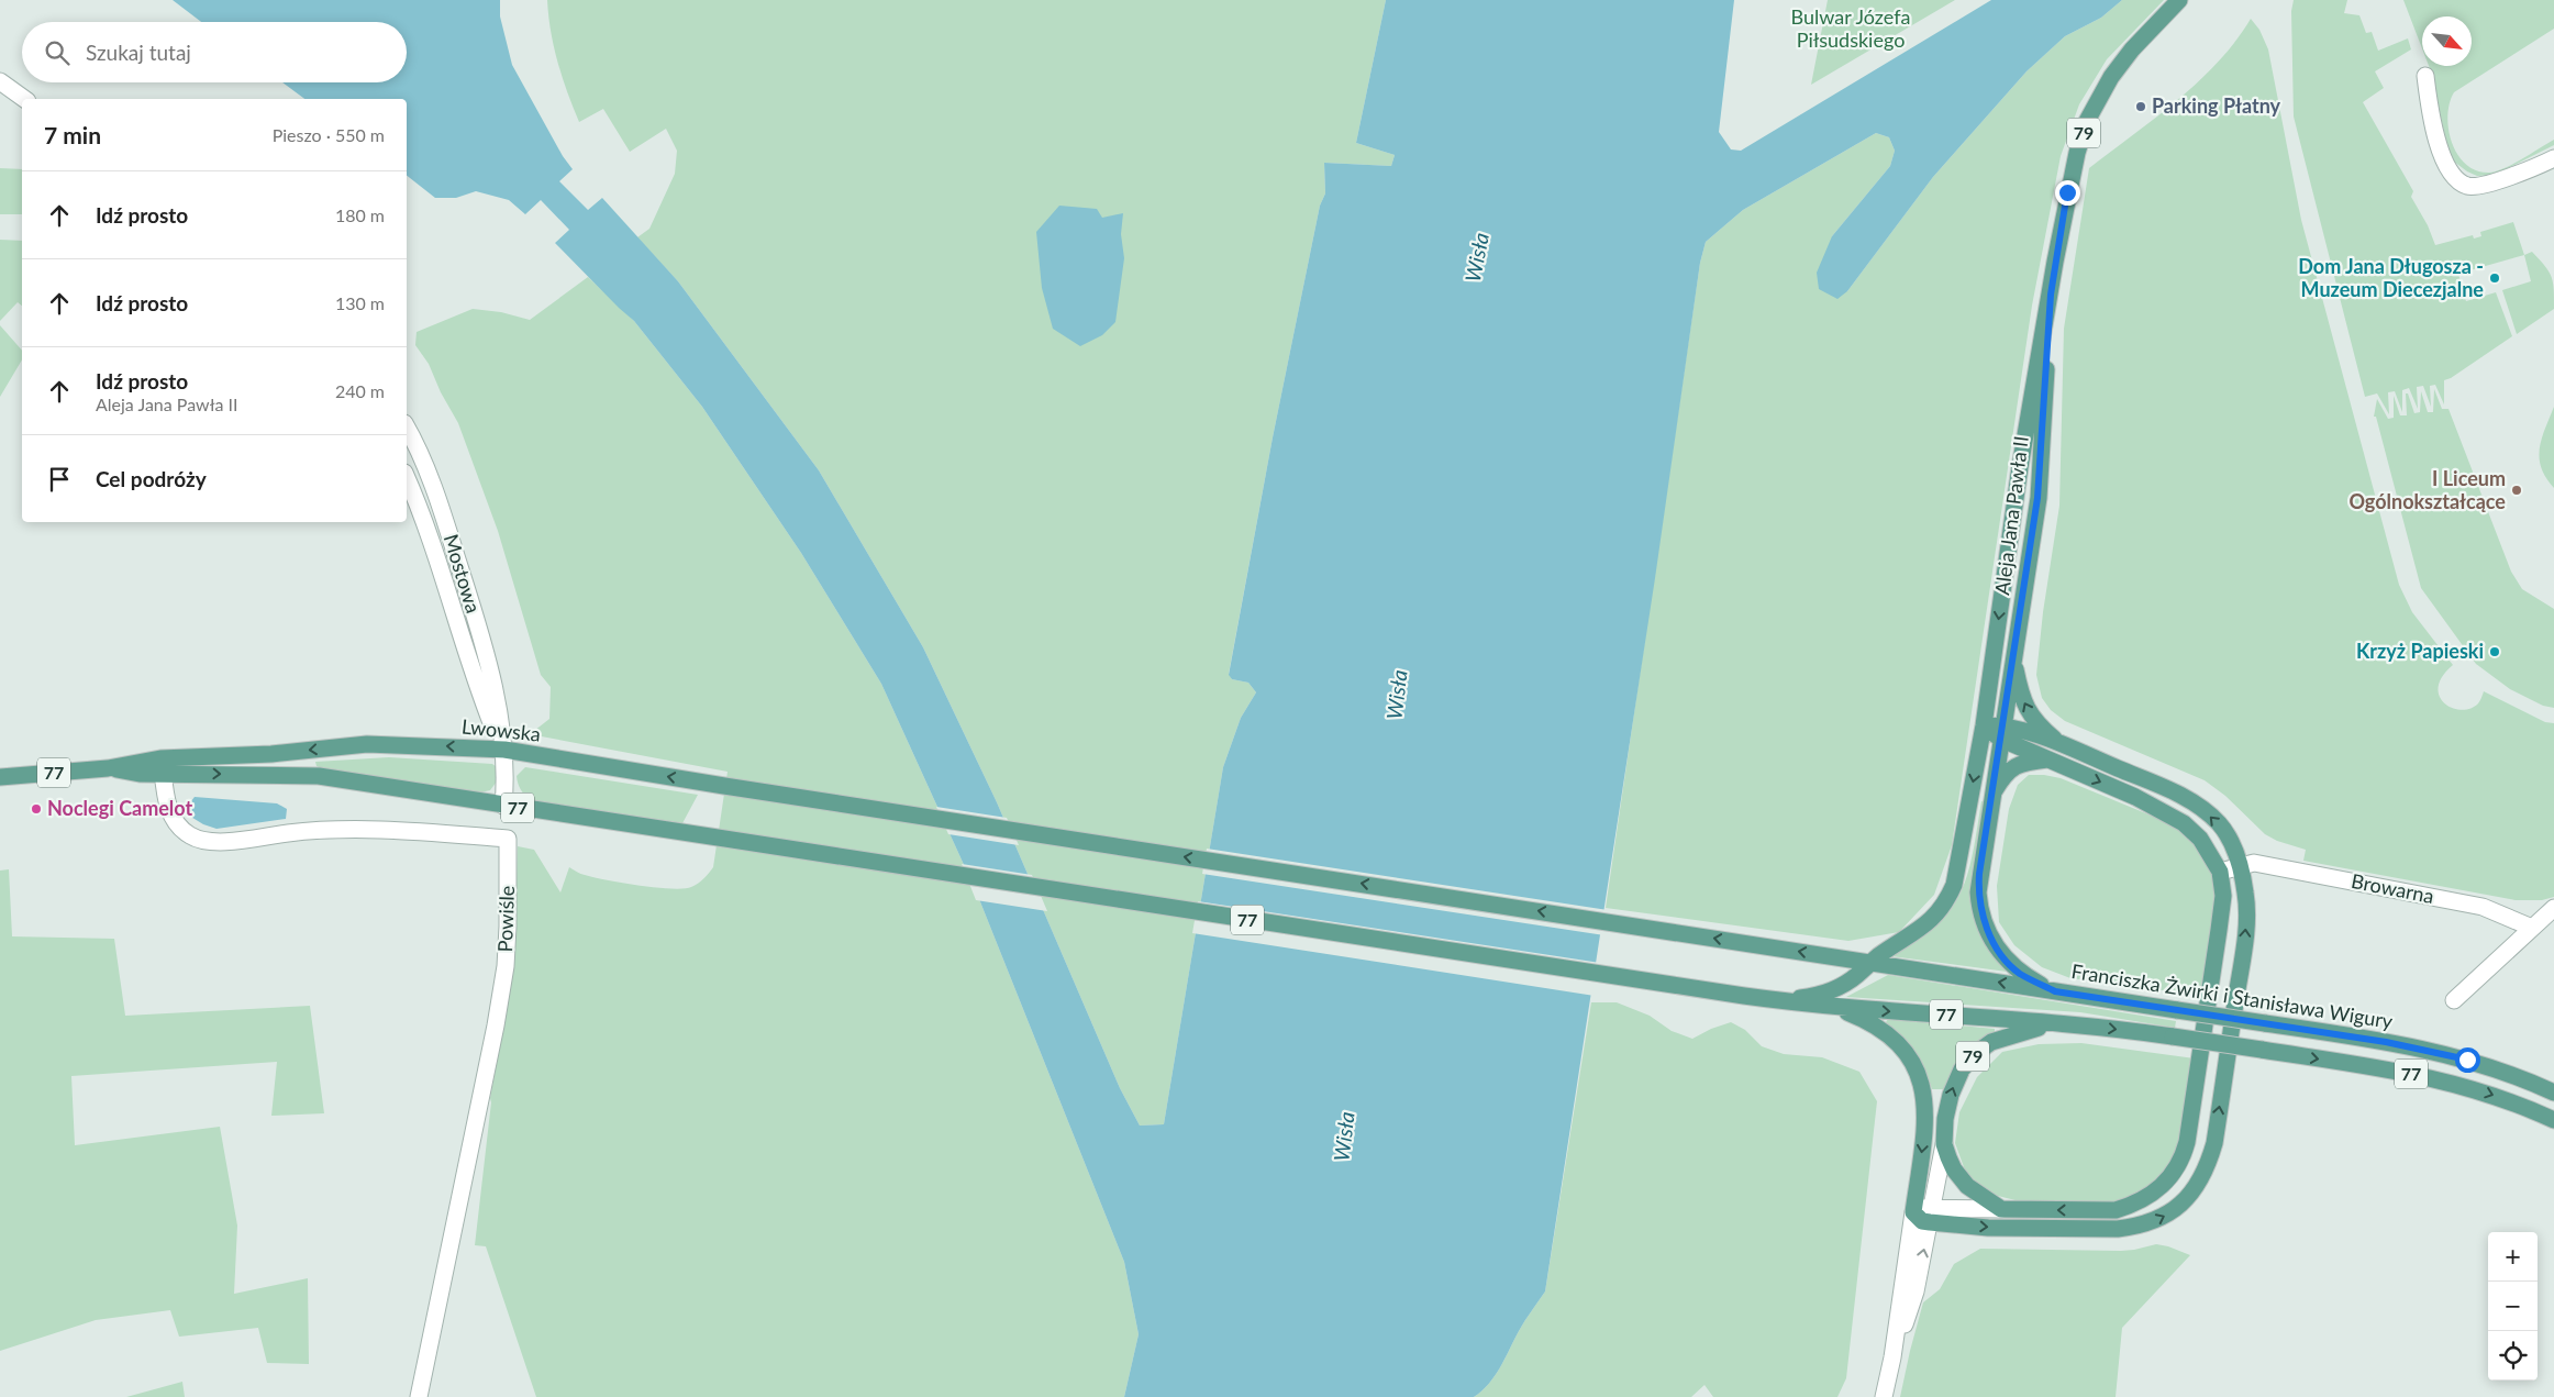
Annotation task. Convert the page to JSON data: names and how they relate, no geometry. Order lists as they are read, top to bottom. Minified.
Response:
{"streets":{"main road":["79","Aleja Jana Pawła II","Lwowska","77","Franciszka Żwirki i Stanisława Wigury"],"street":["Mostowa","Browarna","Powiśle"]},"crossings":[["79","Aleja Jana Pawła II"],["79","77"],["79","Franciszka Żwirki i Stanisława Wigury"],["Aleja Jana Pawła II","77"],["Aleja Jana Pawła II","Franciszka Żwirki i Stanisława Wigury"],["Mostowa","Lwowska"],["Lwowska","77"],["Lwowska","Powiśle"],["77","Franciszka Żwirki i Stanisława Wigury"]],"water":["Wisła"],"parks":["Bulwar Józefa Piłsudskiego"],"places":["Parking Płatny","Dom Jana Długosza - Muzeum Diecezjalne","I Liceum Ogólnokształcące","Krzyż Papieski","Noclegi Camelot"],"north":"bottom right","page":{"search":"Szukaj tutaj","heading":["7 min","Pieszo · 550 m"],"list":[["Idź prosto","180 m"],["Idź prosto","130 m"],["Idź prosto","Aleja Jana Pawła II","240 m"],"Cel podróży"],"map_buttons":["+","−"]}}
